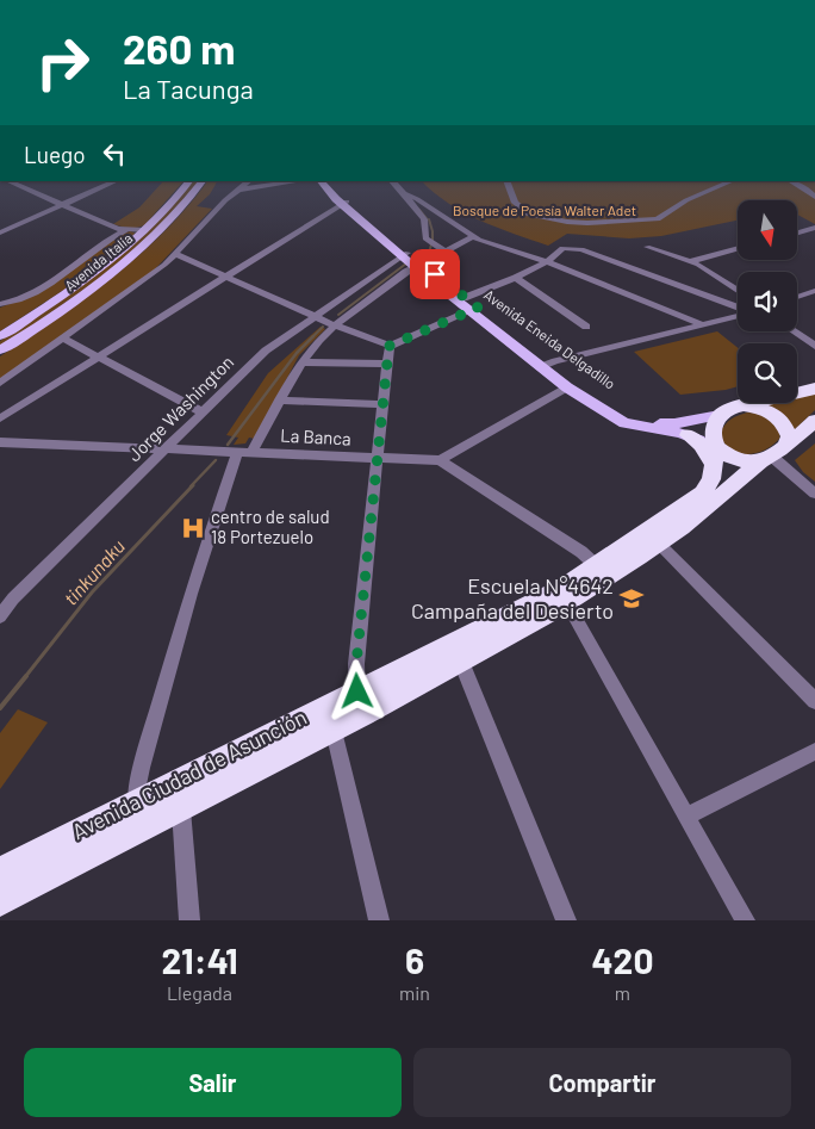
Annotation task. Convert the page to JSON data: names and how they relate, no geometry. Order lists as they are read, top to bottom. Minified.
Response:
{"streets":{"highway":["Avenida Ciudad de Asunción"],"main road":["Avenida Italia","Avenida Eneida Delgadillo"],"street":["Jorge Washington","La Banca"]},"crossings":[["Avenida Eneida Delgadillo","Jorge Washington"],["Avenida Eneida Delgadillo","Avenida Ciudad de Asunción"],["Jorge Washington","La Banca"]],"water":["tinkunaku"],"parks":["Bosque de Poesía Walter Adet"],"places":{"hospital":["centro de salud 18 Portezuelo"],"school or university":["Escuela N°4642 Campaña del Desierto"]},"north":"bottom","page":{"turn":["260 m","La Tacunga"],"then":"Luego","eta":["21:41","Llegada","6","min","420","m"],"buttons":["Salir","Compartir"]}}
